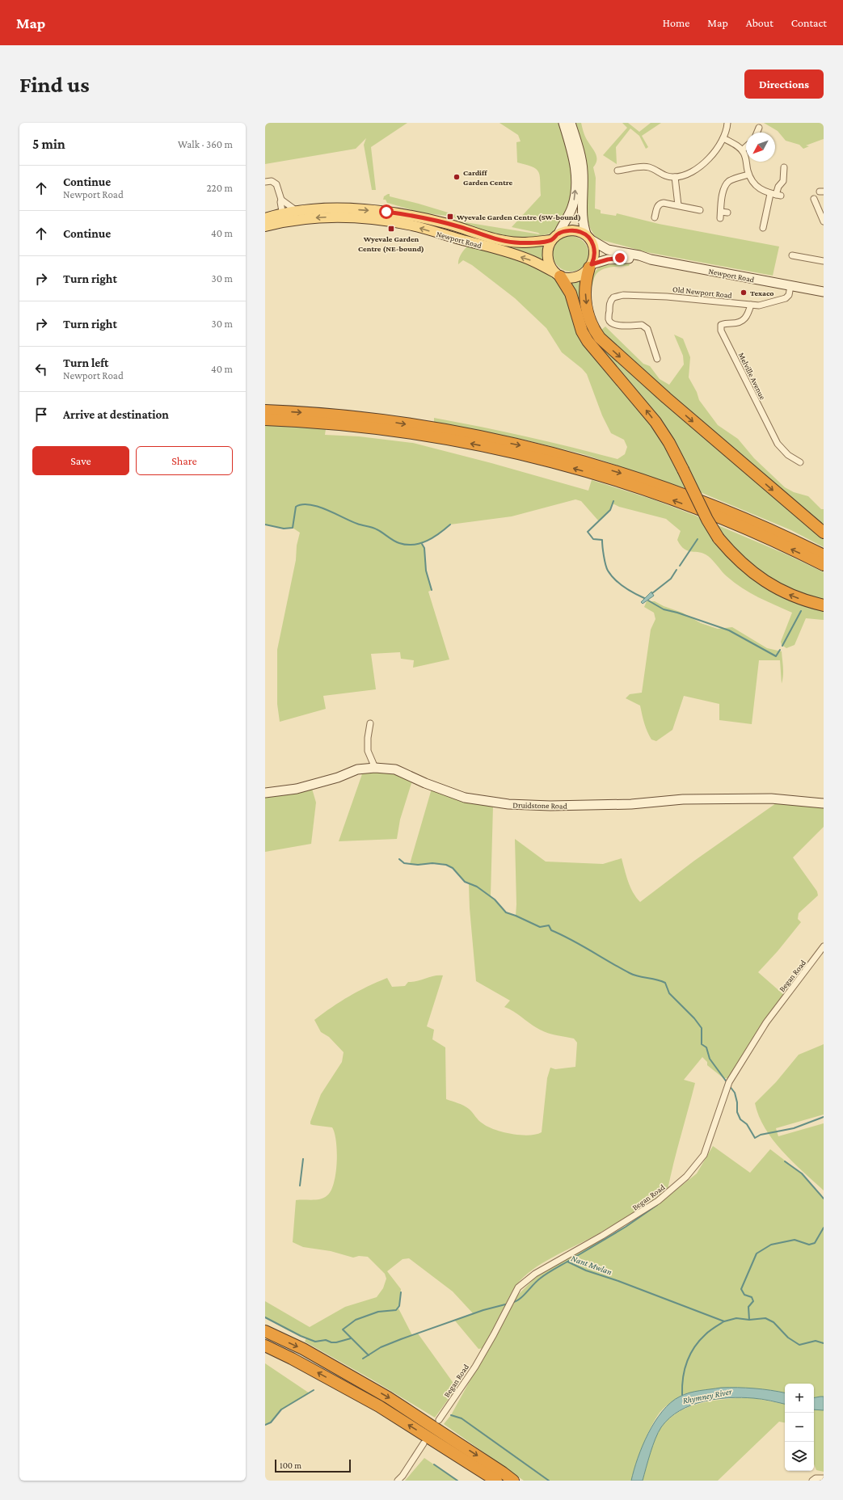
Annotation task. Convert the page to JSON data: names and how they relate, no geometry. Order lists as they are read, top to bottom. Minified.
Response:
{"streets":{"main road":["Newport Road"],"street":["Old Newport Road","Melville Avenue","Druidstone Road","Began Road"]},"crossings":[["Newport Road","Old Newport Road"],["Old Newport Road","Melville Avenue"]],"water":["Nant Mwlan","Rhymney River"],"places":{"other":["Cardiff Garden Centre","Texaco"],"transit":["Wyevale Garden Centre (SW-bound)","Wyevale Garden Centre (NE-bound)"]},"scale_bar":"100 m","north":"bottom left","page":{"header":"Map","nav":["Home","Map","About","Contact"],"buttons":["Directions",["Save","Share"]],"title":"Find us","heading":["5 min","Walk · 360 m"],"list":[["Continue","Newport Road","220 m"],["Continue","40 m"],["Turn right","30 m"],["Turn right","30 m"],["Turn left","Newport Road","40 m"],"Arrive at destination"],"map_buttons":["+","−"],"scale":"100 m"}}
